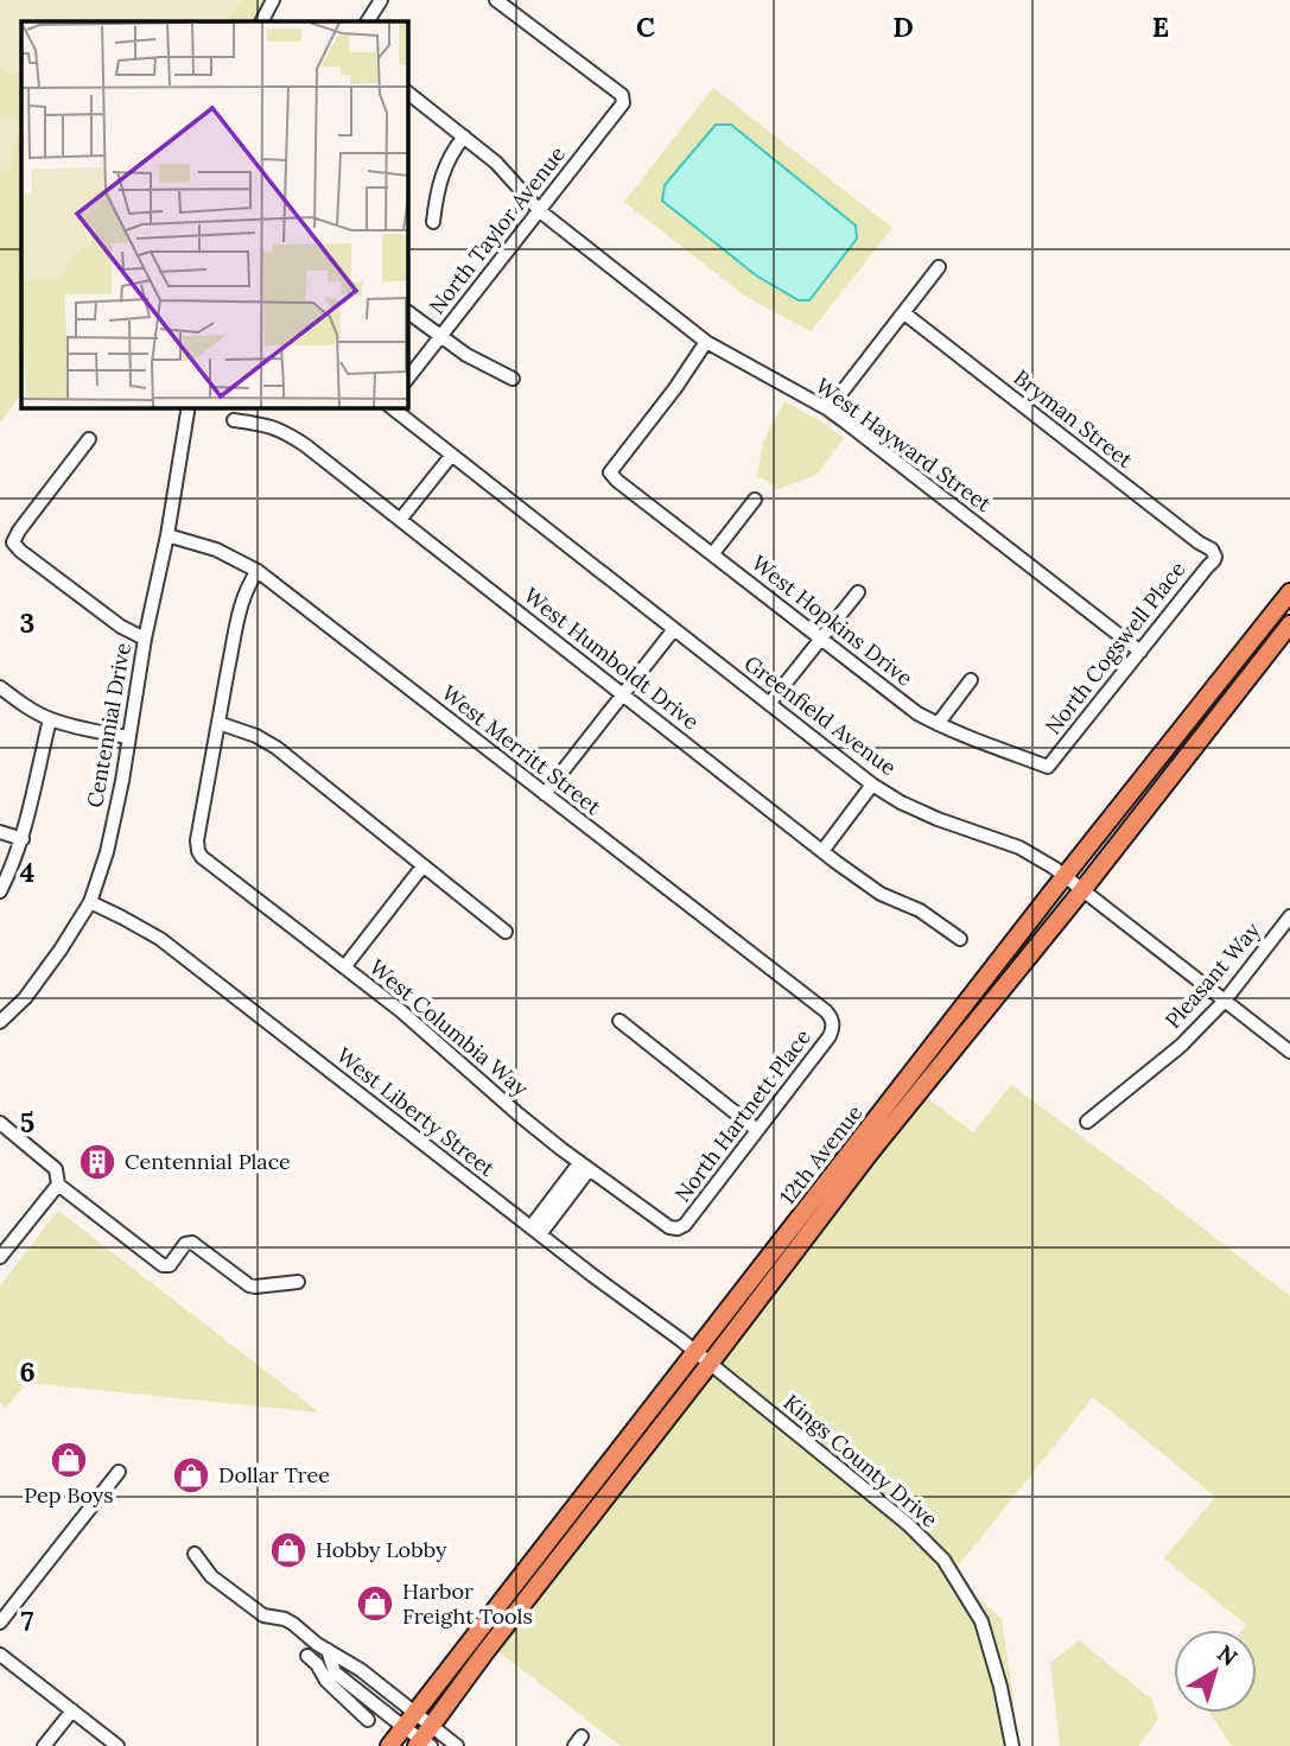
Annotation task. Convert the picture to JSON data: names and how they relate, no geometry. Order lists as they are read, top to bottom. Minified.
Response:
{"streets":{"main road":["12th Avenue"],"street":["North Taylor Avenue","Bryman Street","West Hayward Street","West Hopkins Drive","North Cogswell Place","West Humboldt Drive","Greenfield Avenue","Centennial Drive","West Merritt Street","Pleasant Way","West Columbia Way","West Liberty Street","North Hartnett Place","Kings County Drive"]},"crossings":[["North Taylor Avenue","West Hayward Street"],["Bryman Street","North Cogswell Place"],["West Hayward Street","West Hopkins Drive"],["West Hayward Street","North Cogswell Place"],["West Hopkins Drive","North Cogswell Place"],["Greenfield Avenue","Pleasant Way"],["Greenfield Avenue","12th Avenue"],["Centennial Drive","West Merritt Street"],["Centennial Drive","West Liberty Street"],["West Merritt Street","North Hartnett Place"],["West Columbia Way","North Hartnett Place"],["West Liberty Street","12th Avenue"],["West Liberty Street","Kings County Drive"],["12th Avenue","Kings County Drive"]],"places":{"building":["Centennial Place"],"shop":["Pep Boys","Dollar Tree","Hobby Lobby","Harbor Freight Tools"]},"north":"top right","grid":{"columns":["C","D","E"],"rows":["3","4","5","6","7"]}}
